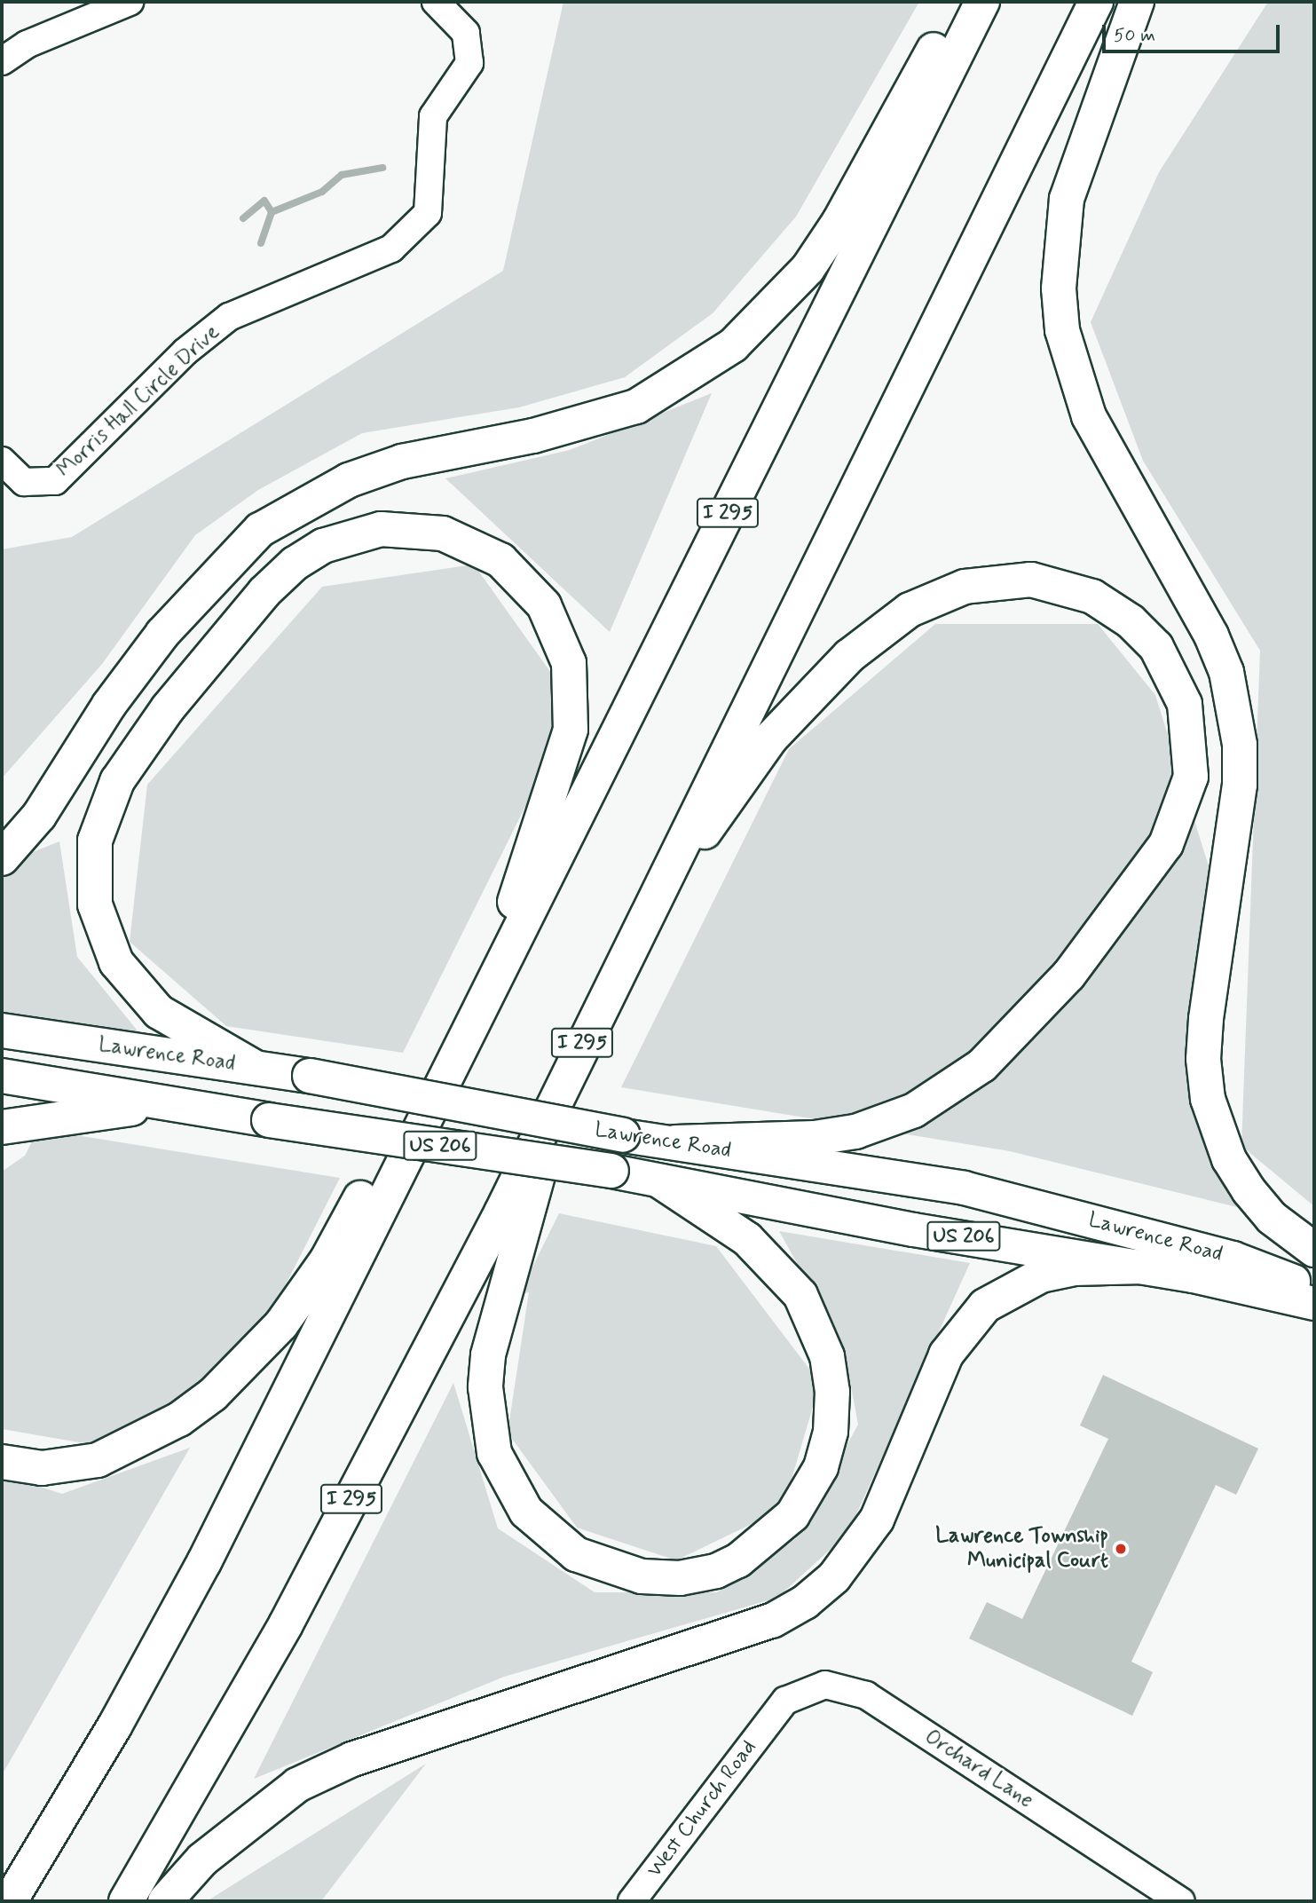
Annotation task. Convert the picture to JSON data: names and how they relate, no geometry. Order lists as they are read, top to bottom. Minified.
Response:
{"streets":{"highway":["I 295","Lawrence Road","US 206"],"street":["Morris Hall Circle Drive","Orchard Lane","West Church Road"]},"crossings":[["Orchard Lane","West Church Road"]],"places":["Lawrence Township Municipal Court"],"scale_bar":"50 m"}
